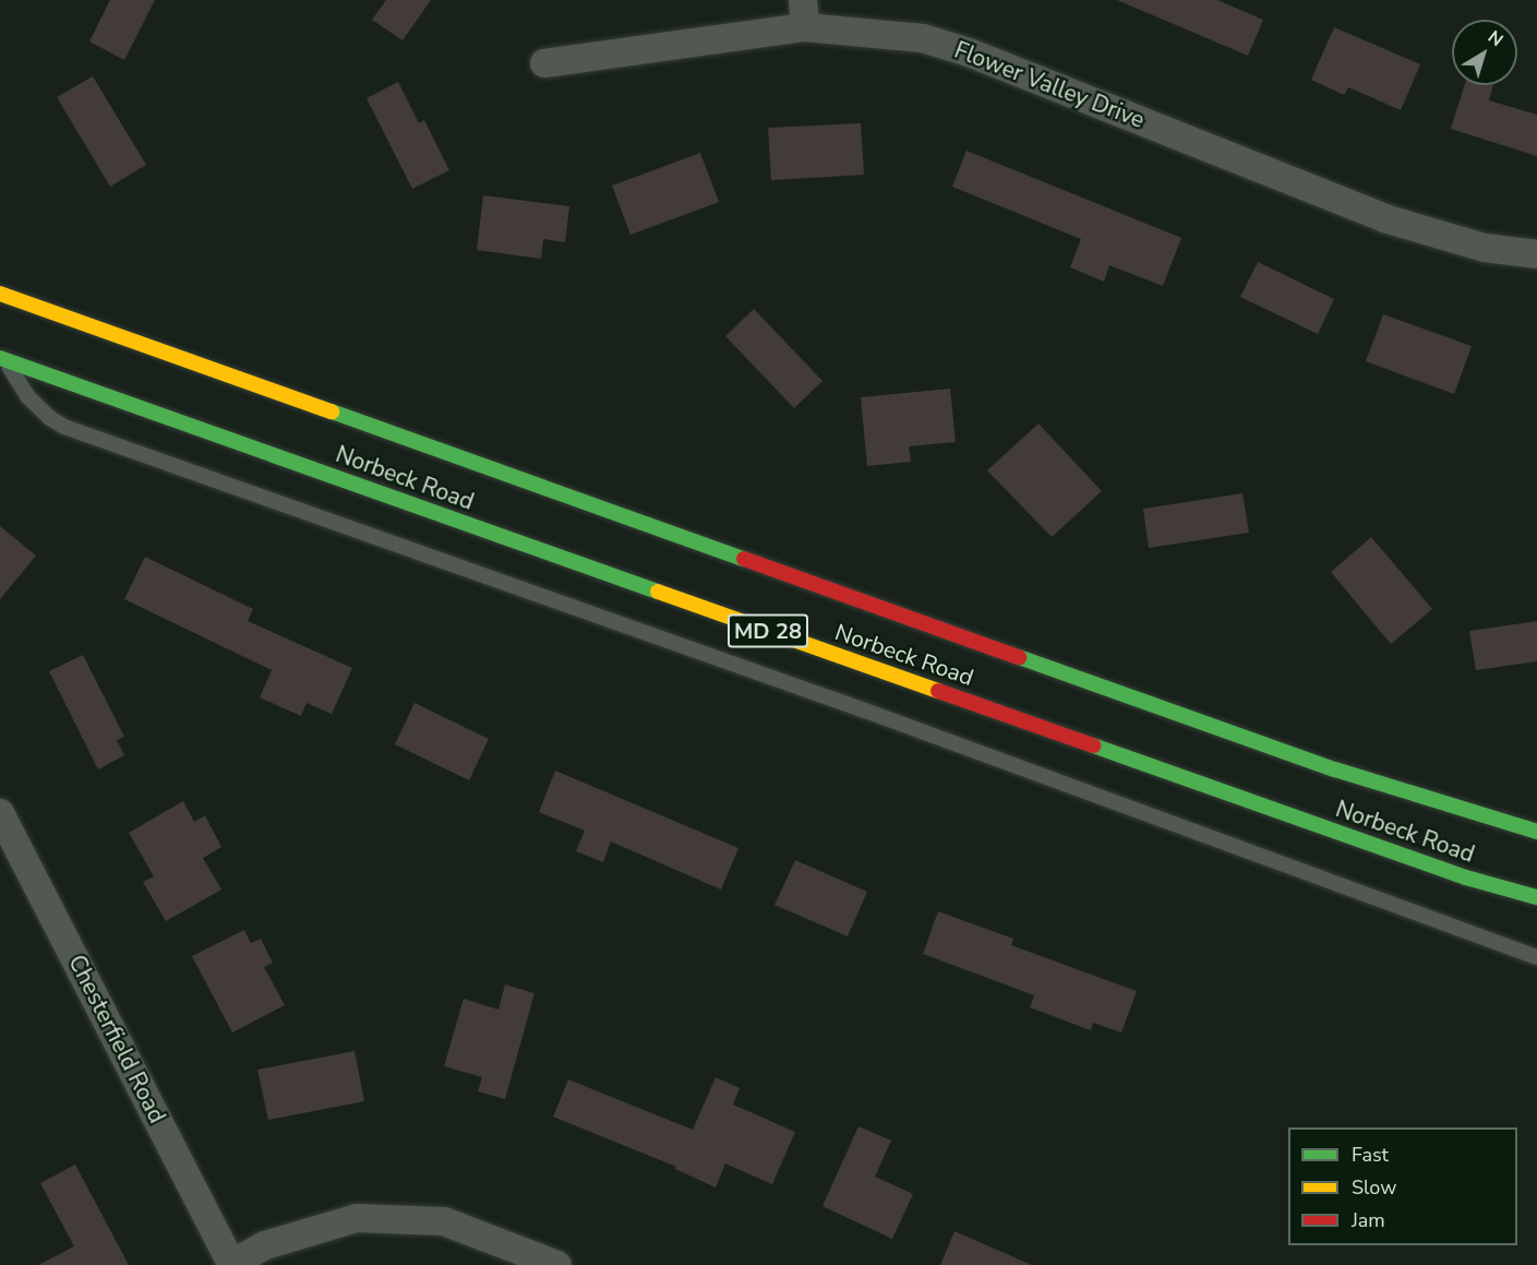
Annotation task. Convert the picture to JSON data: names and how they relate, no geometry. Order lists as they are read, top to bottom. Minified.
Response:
{"streets":{"main road":["Norbeck Road","MD 28"],"street":["Flower Valley Drive","Chesterfield Road"]},"legend":["Fast","Slow","Jam"],"north":"top right"}
